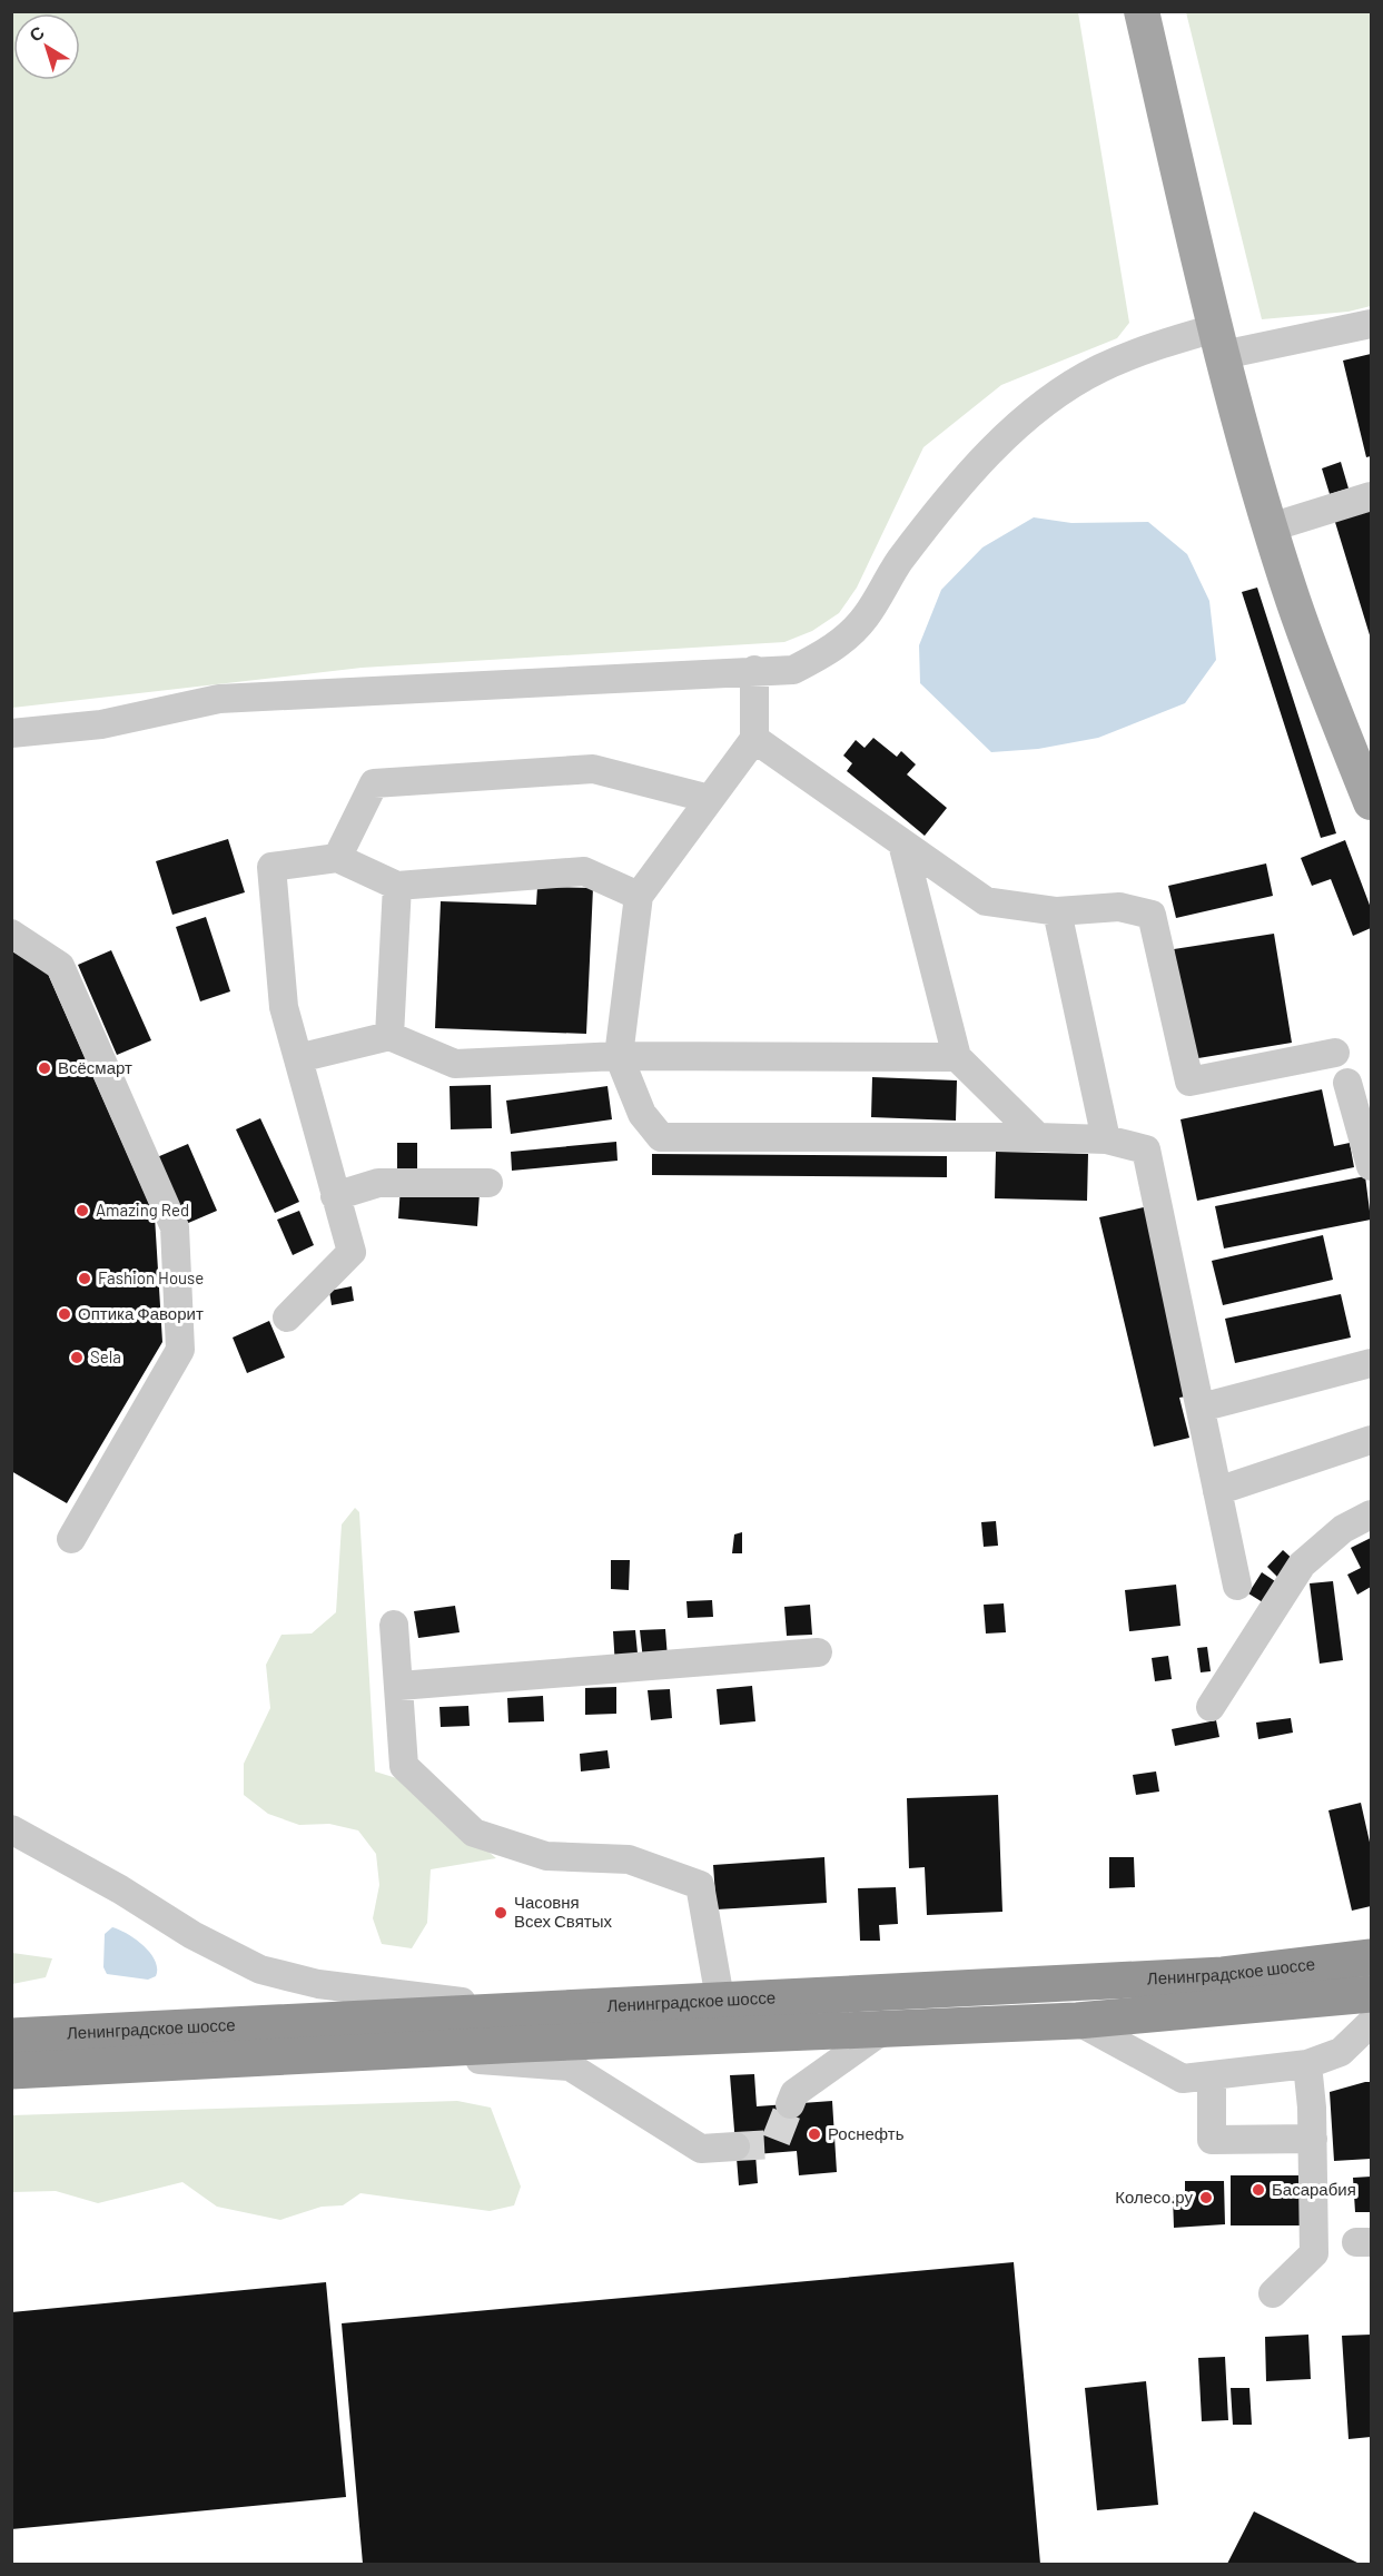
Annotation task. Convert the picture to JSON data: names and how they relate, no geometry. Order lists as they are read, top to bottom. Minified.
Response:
{"streets":{"highway":["Ленинградское шоссе"]},"places":["Всёсмарт","Amazing Red","Fashion House","Оптика Фаворит","Sela","Часовня Всех Святых","Роснефть","Басарабия","Колесо.ру"],"north":"top left"}
